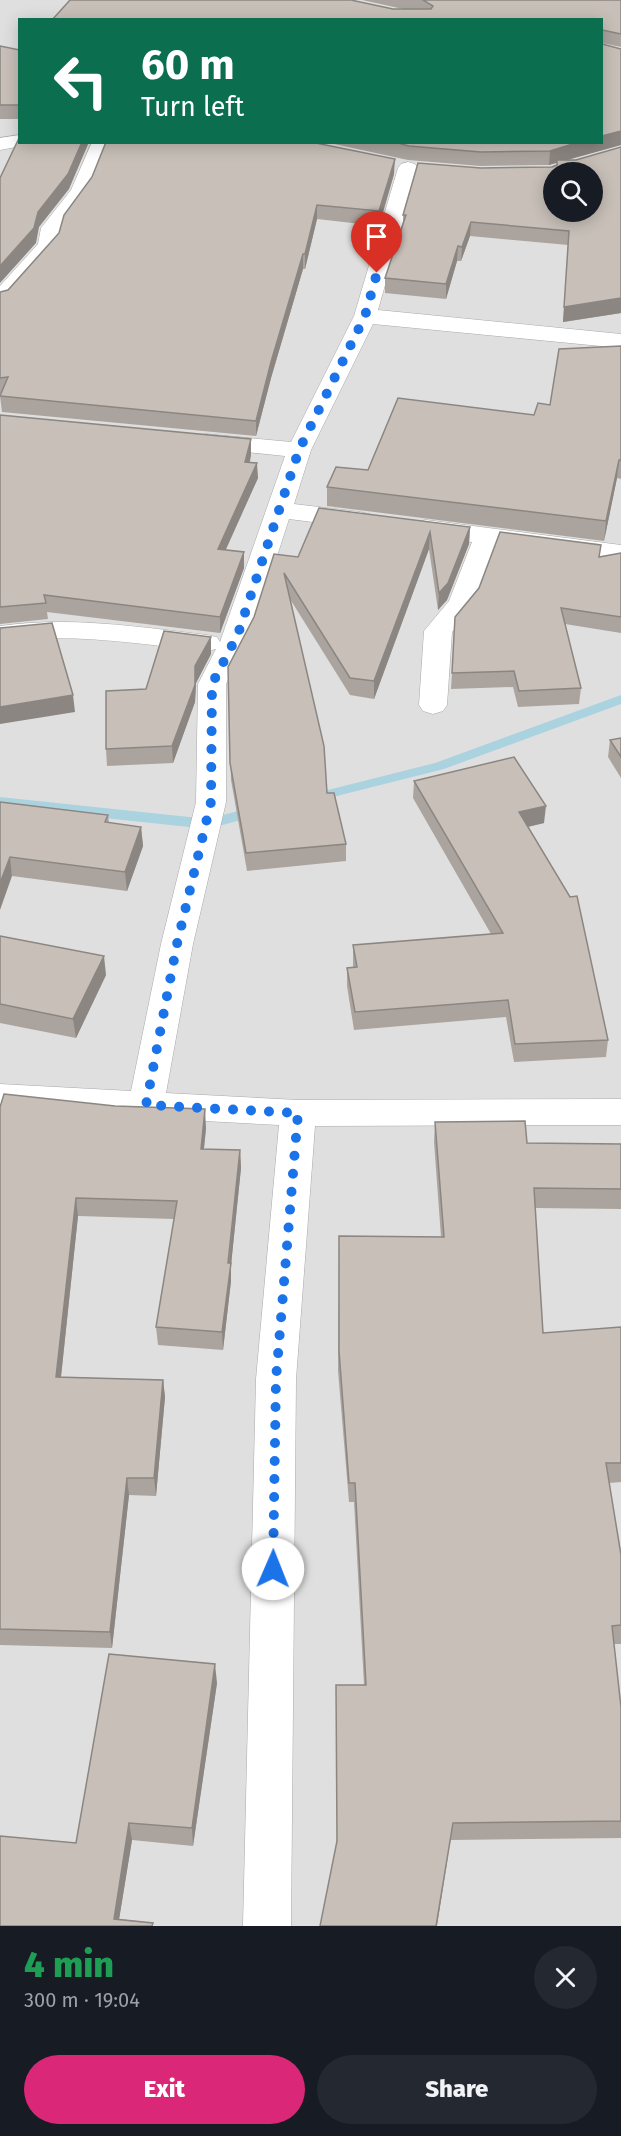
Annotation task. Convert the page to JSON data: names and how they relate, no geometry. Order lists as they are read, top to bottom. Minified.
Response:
{"page":{"turn":["60 m","Turn left"],"heading":["4 min","300 m · 19:04"],"buttons":["Exit","Share"]}}
